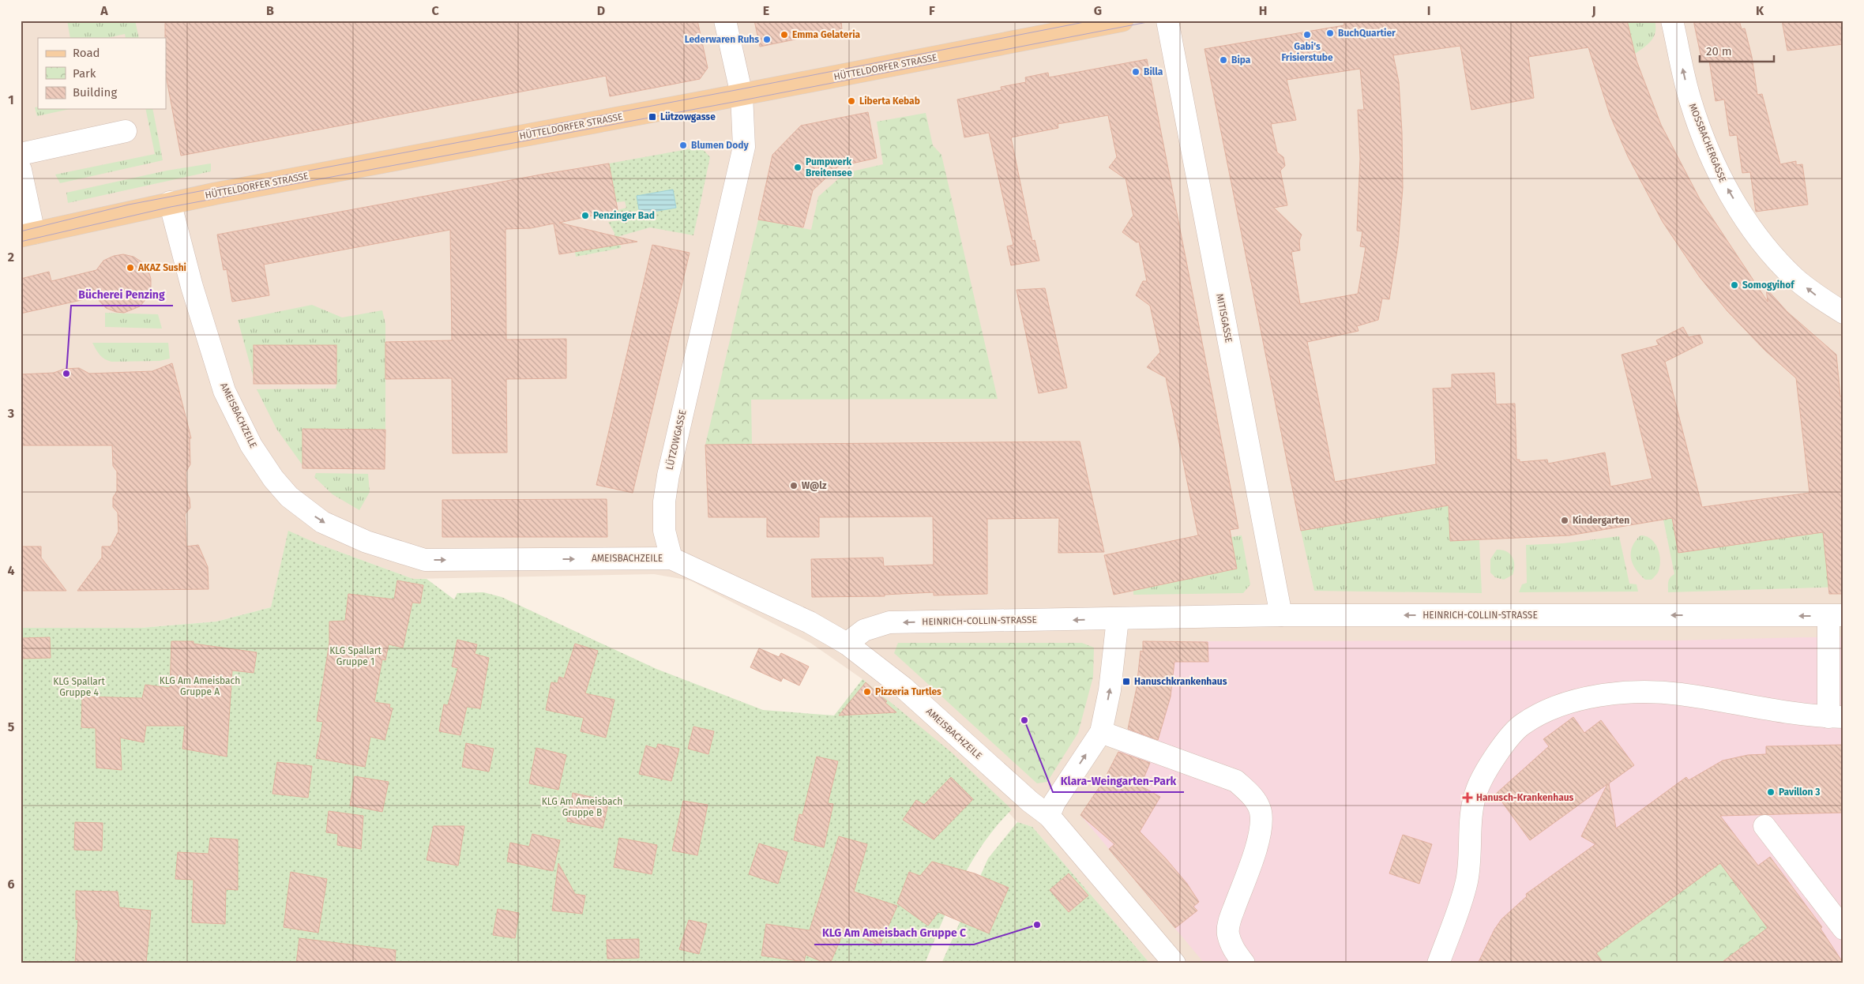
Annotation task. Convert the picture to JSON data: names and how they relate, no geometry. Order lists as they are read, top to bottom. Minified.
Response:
{"streets":{"main road":["HÜTTELDORFER STRASSE"],"street":["MOSSBACHERGASSE","MITISGASSE","AMEISBACHZEILE","LÜTZOWGASSE","HEINRICH-COLLIN-STRASSE"]},"crossings":[["HÜTTELDORFER STRASSE","AMEISBACHZEILE"],["HÜTTELDORFER STRASSE","LÜTZOWGASSE"],["MITISGASSE","HEINRICH-COLLIN-STRASSE"],["AMEISBACHZEILE","LÜTZOWGASSE"],["AMEISBACHZEILE","HEINRICH-COLLIN-STRASSE"]],"one_way":["MOSSBACHERGASSE","AMEISBACHZEILE","HEINRICH-COLLIN-STRASSE"],"parks":["KLG Spallart Gruppe 1","KLG Am Ameisbach Gruppe A","KLG Spallart Gruppe 4","KLG Am Ameisbach Gruppe B"],"places":{"other":["BuchQuartier","Emma Gelateria","Gabi's Frisierstube","Lederwaren Ruhs","Bipa","Billa","Liberta Kebab","Blumen Dody","Pumpwerk Breitensee","Penzinger Bad","AKAZ Sushi","Somogyihof","Bücherei Penzing","W@lz","Kindergarten","Pizzeria Turtles","Klara-Weingarten-Park","Pavillon 3","KLG Am Ameisbach Gruppe C"],"transit":["Lützowgasse","Hanuschkrankenhaus"],"health":["Hanusch-Krankenhaus"]},"legend":["Road","Park","Building"],"scale_bar":"20 m","grid":{"columns":["A","B","C","D","E","F","G","H","I","J","K"],"rows":["1","2","3","4","5","6"]}}
